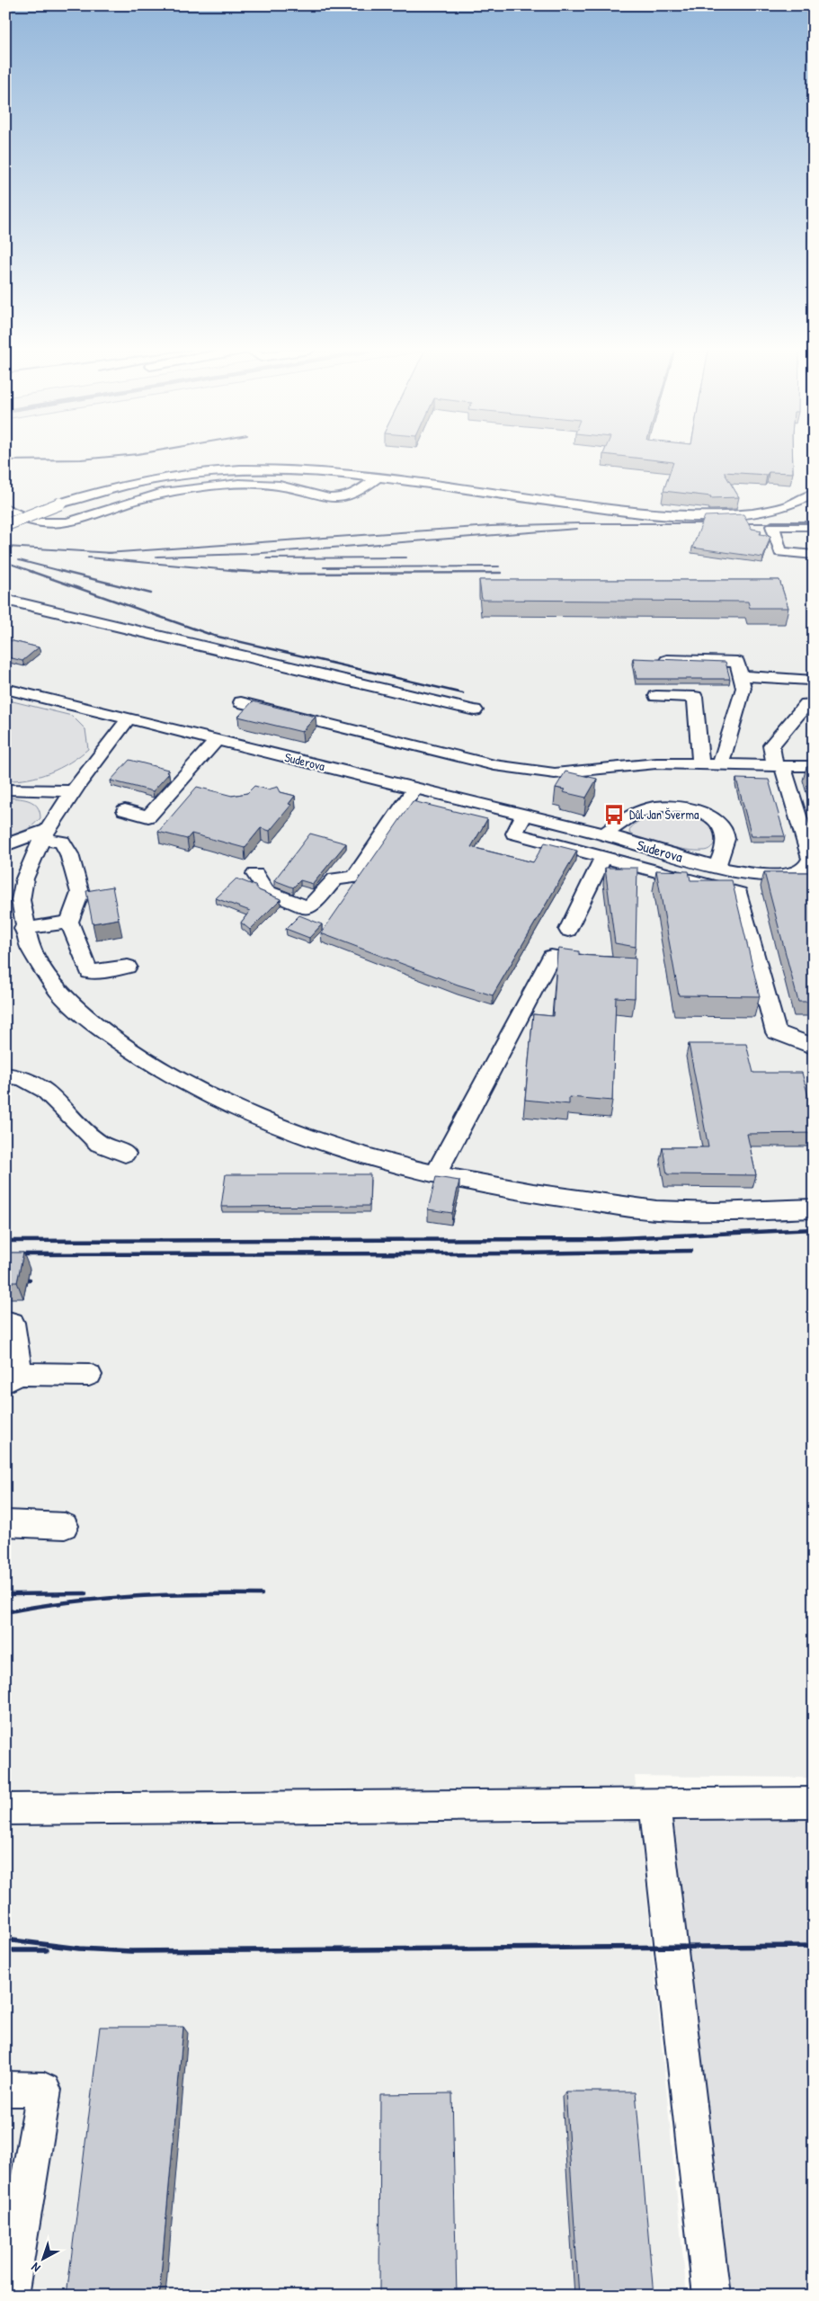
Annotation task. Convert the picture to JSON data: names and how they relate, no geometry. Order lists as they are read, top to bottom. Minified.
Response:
{"streets":{"street":["Suderova"]},"places":{"bus stop":["Důl Jan Šverma"]},"north":"bottom left"}
